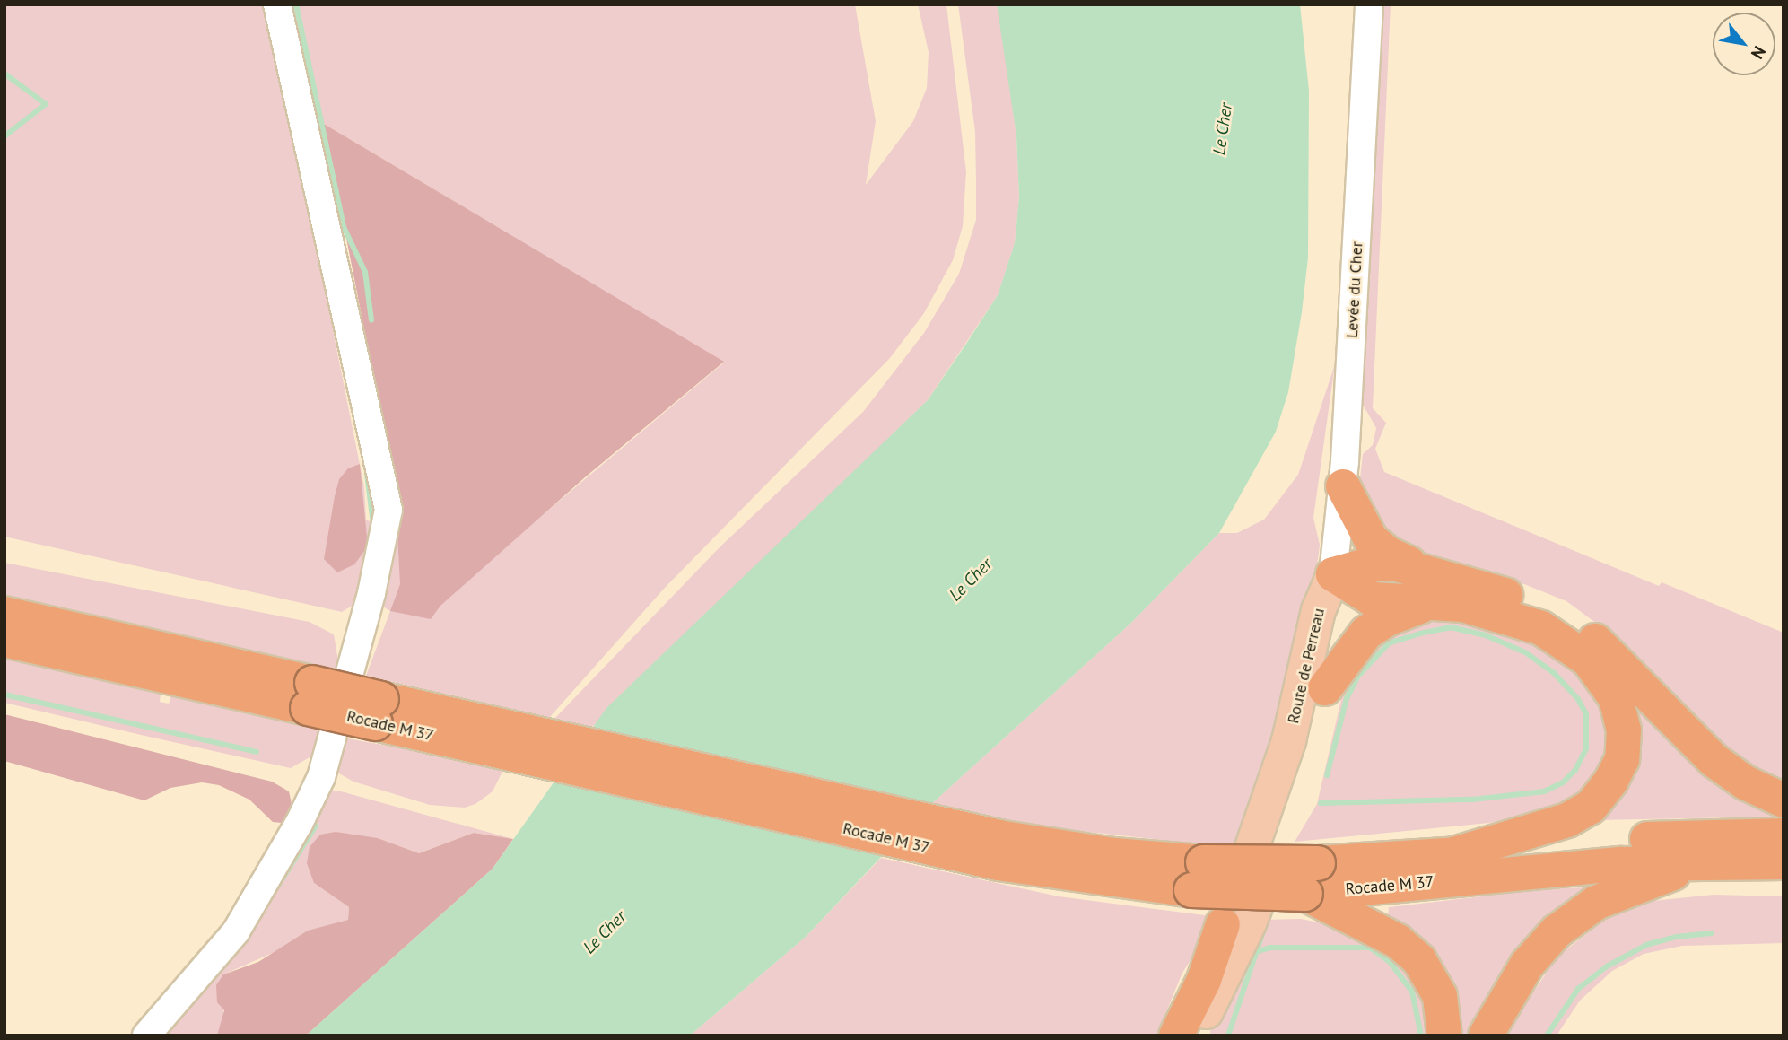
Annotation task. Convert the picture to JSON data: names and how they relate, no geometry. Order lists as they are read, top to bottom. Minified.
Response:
{"streets":{"highway":["Rocade M 37"],"main road":["Route de Perreau"],"street":["Levée du Cher"]},"crossings":[["Levée du Cher","Route de Perreau"]],"water":["Le Cher"],"north":"bottom right"}
